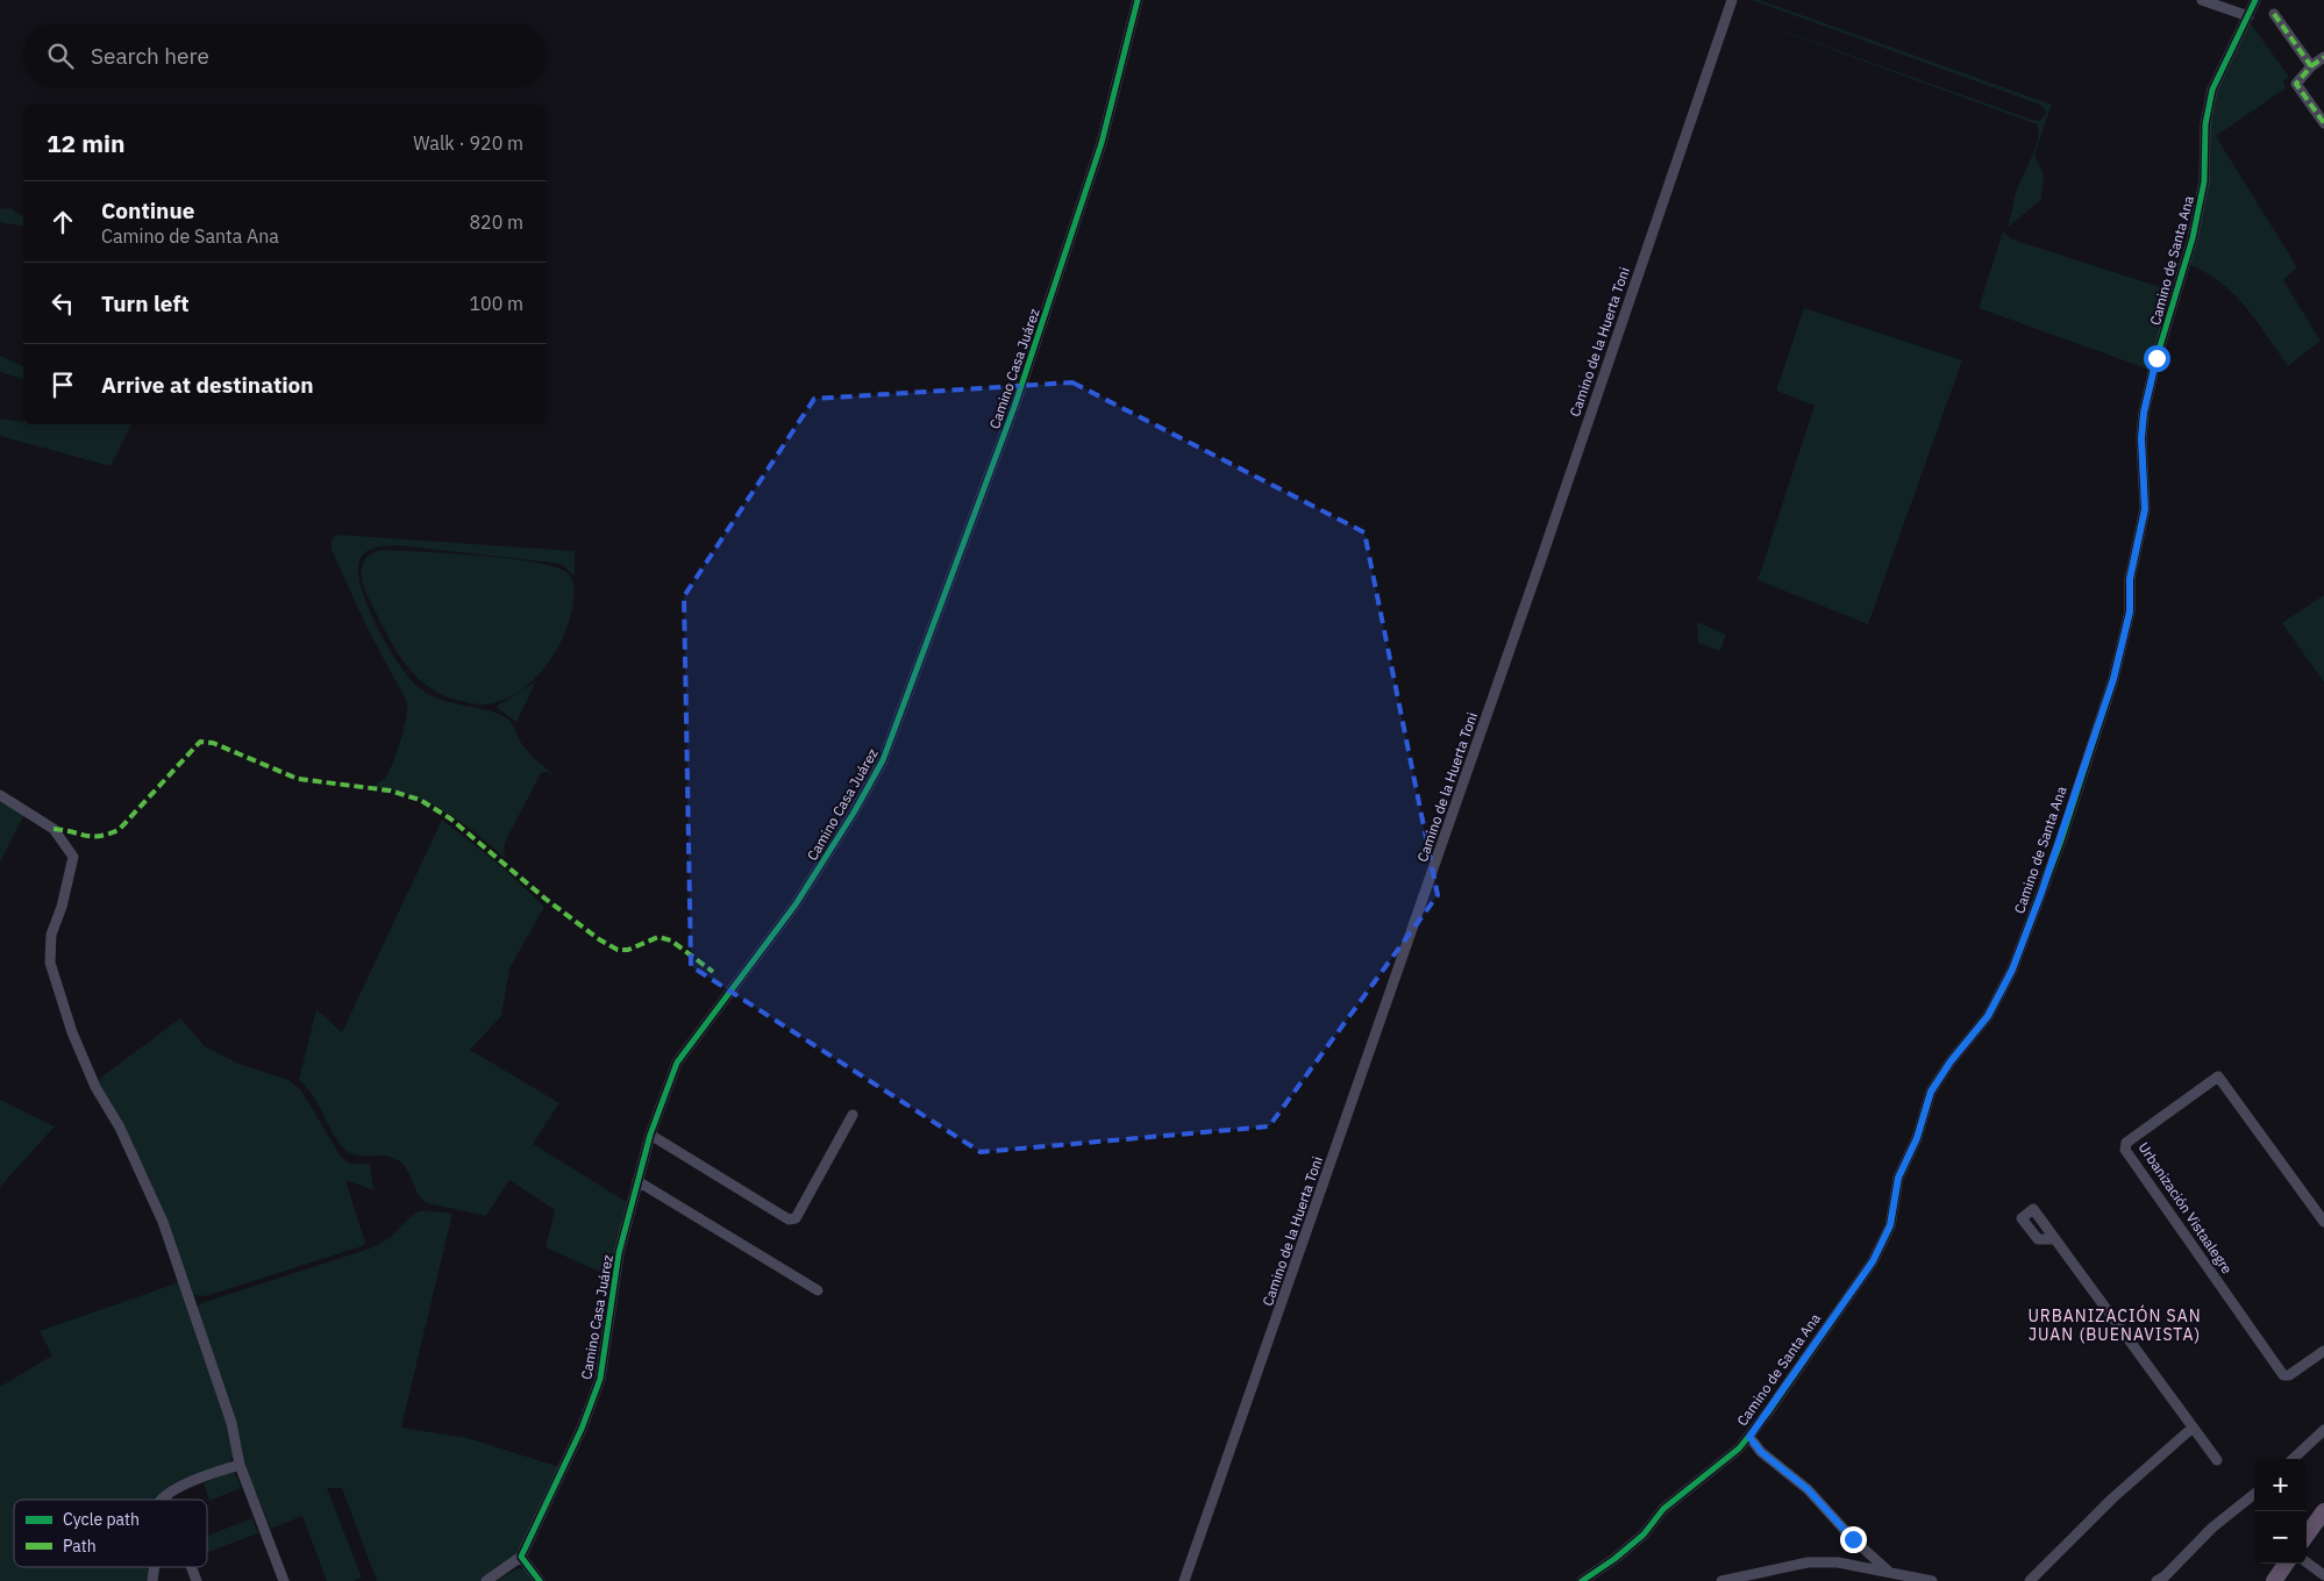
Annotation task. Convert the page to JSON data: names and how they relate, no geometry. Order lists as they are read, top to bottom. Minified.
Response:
{"streets":{"street":["Camino de Santa Ana","Camino de la Huerta Toni","Camino Casa Juárez","Urbanización Vistaalegre"]},"districts":["URBANIZACIÓN SAN JUAN (BUENAVISTA)"],"legend":["Cycle path","Path"],"page":{"search":"Search here","heading":["12 min","Walk · 920 m"],"list":[["Continue","Camino de Santa Ana","820 m"],["Turn left","100 m"],"Arrive at destination"],"map_buttons":["+","−"]}}
